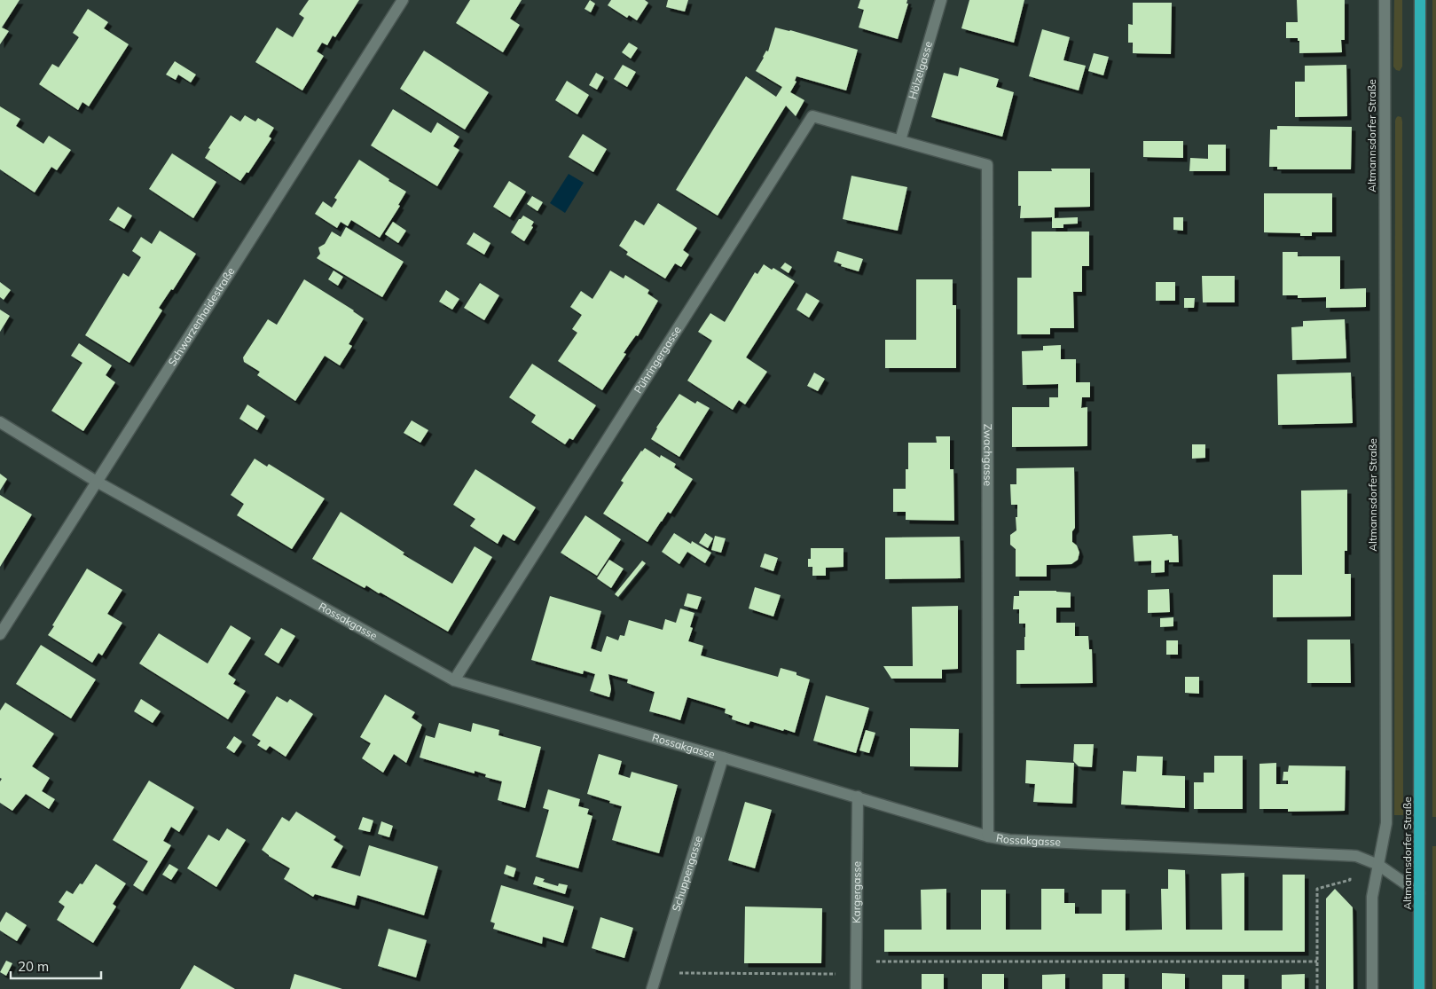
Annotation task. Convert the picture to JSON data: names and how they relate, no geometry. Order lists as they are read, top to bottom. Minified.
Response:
{"streets":{"main road":["Altmannsdorfer Straße"],"street":["Hölzelgasse","Schwarzenhaidestraße","Pühringergasse","Zwachgasse","Rossakgasse","Schuppengasse","Kargergasse"]},"crossings":[["Hölzelgasse","Pühringergasse"],["Hölzelgasse","Zwachgasse"],["Altmannsdorfer Straße","Rossakgasse"],["Schwarzenhaidestraße","Rossakgasse"],["Pühringergasse","Zwachgasse"],["Pühringergasse","Rossakgasse"],["Zwachgasse","Rossakgasse"],["Rossakgasse","Schuppengasse"],["Rossakgasse","Kargergasse"]],"scale_bar":"20 m"}
